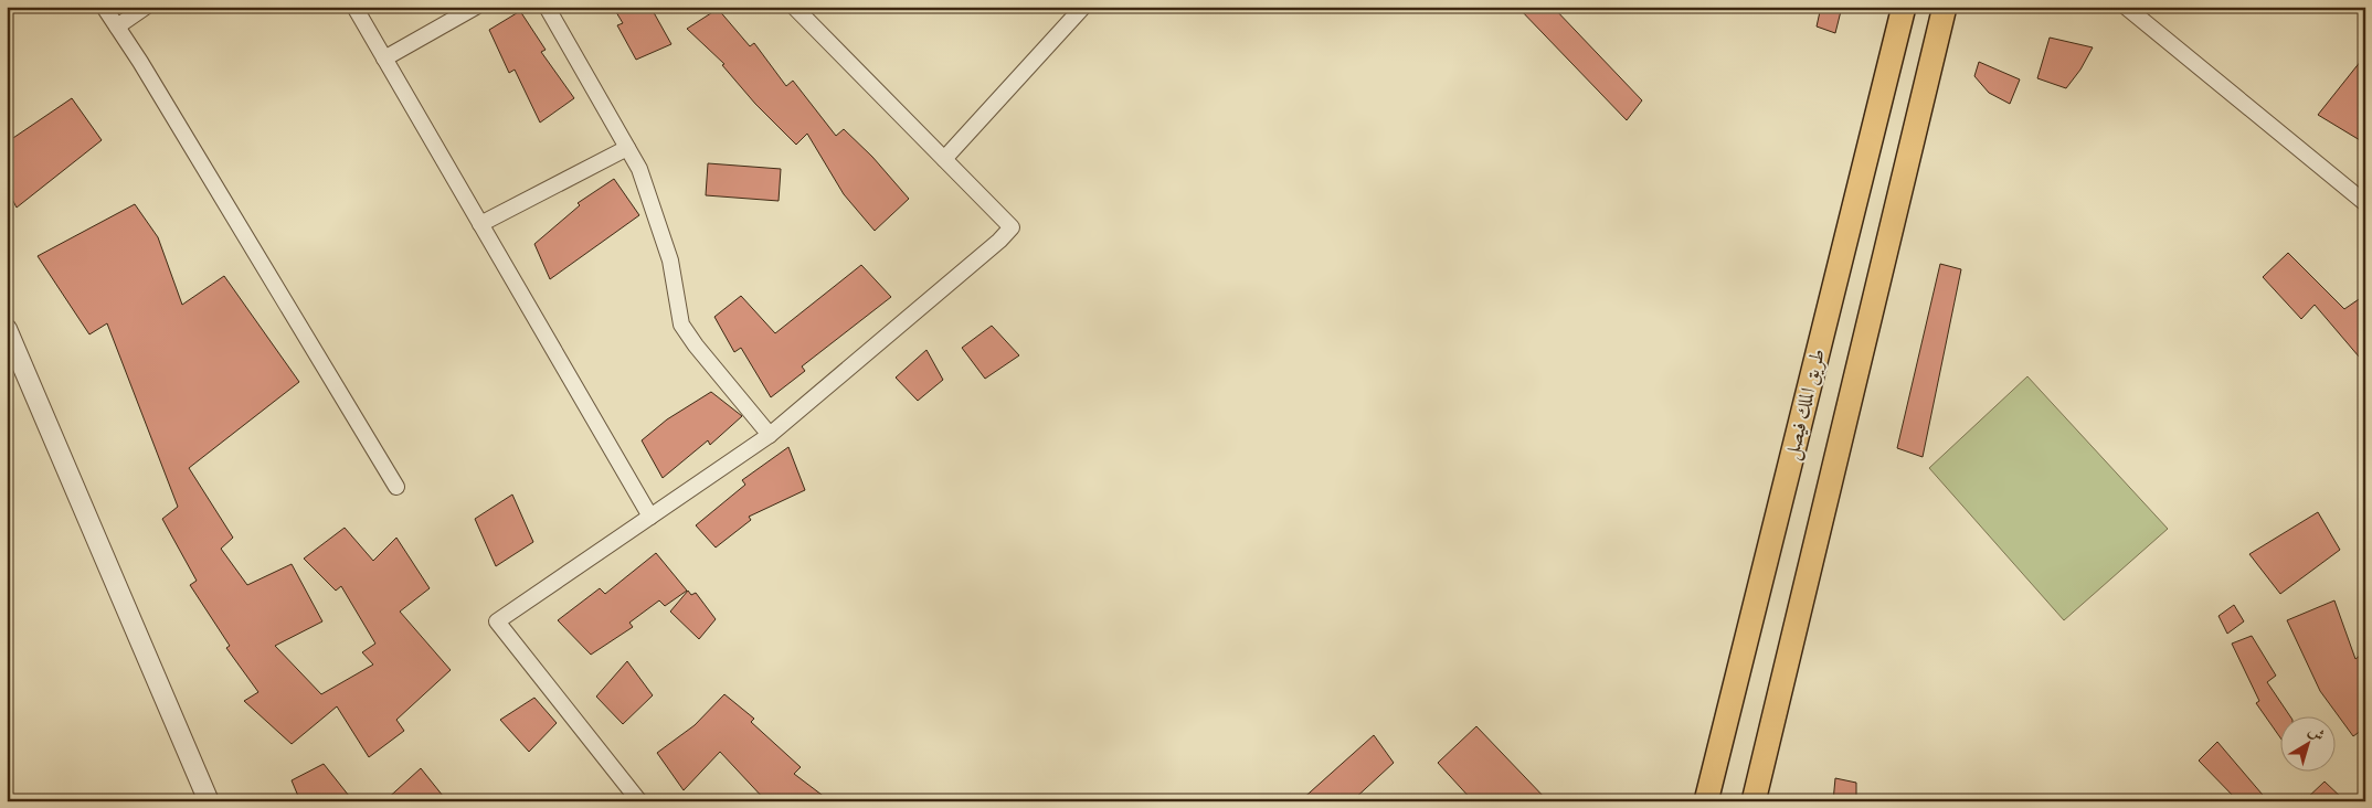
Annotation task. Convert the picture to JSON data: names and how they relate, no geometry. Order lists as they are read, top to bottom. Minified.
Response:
{"streets":{"main road":["طريق الملك فيصل"]},"north":"top right"}
